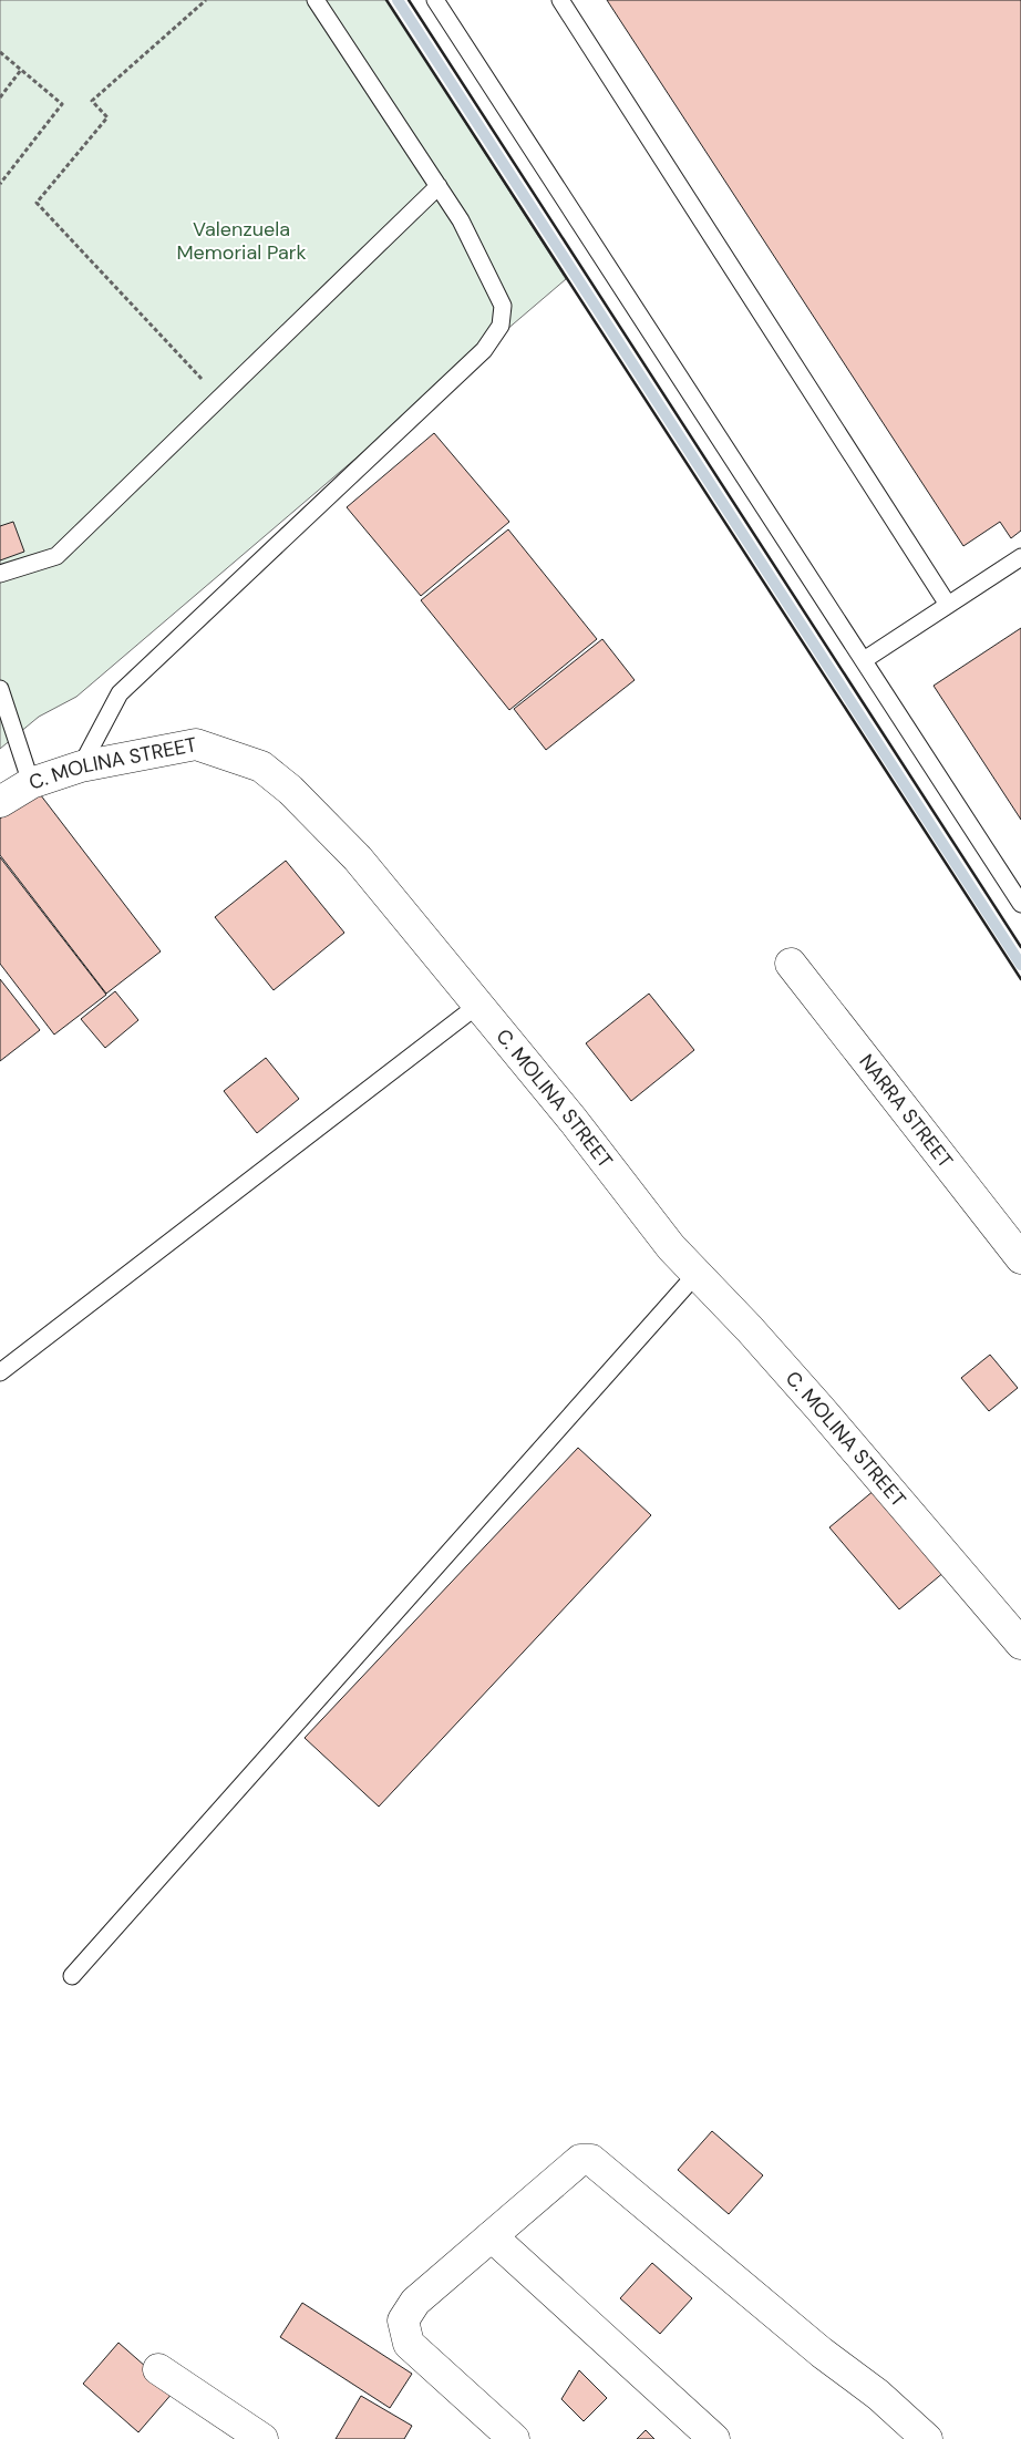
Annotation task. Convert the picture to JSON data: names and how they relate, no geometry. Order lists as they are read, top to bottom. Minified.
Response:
{"streets":{"street":["C. MOLINA STREET","NARRA STREET"]},"parks":["Valenzuela Memorial Park"]}
